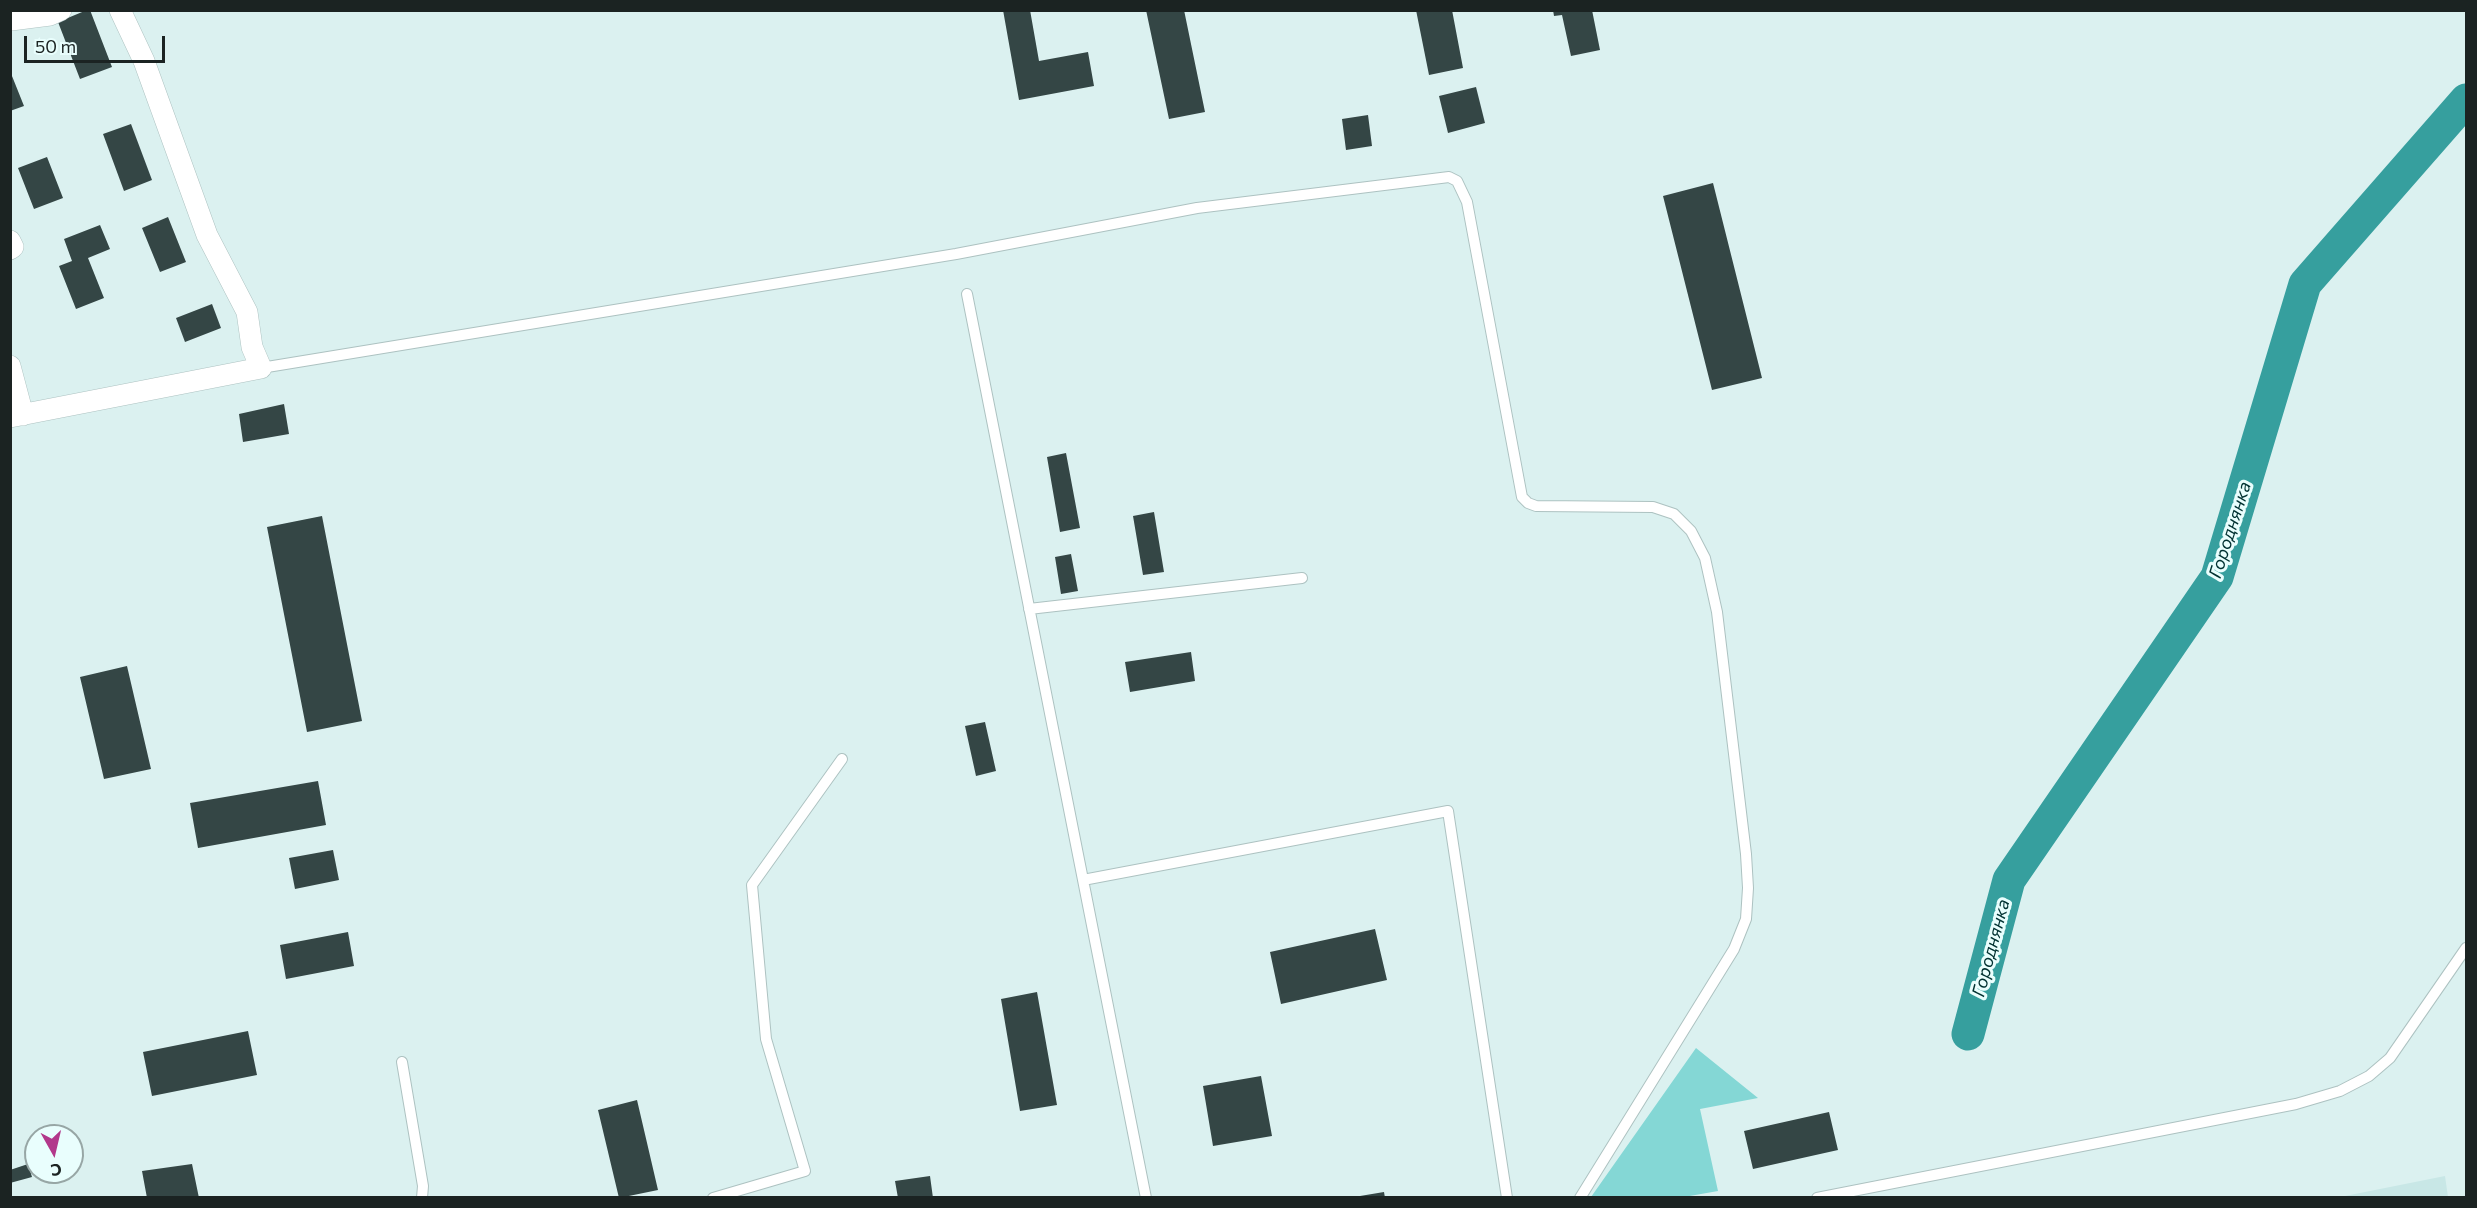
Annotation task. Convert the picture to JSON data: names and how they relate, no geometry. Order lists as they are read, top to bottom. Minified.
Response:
{"water":["Городнянка"],"scale_bar":"50 m","north":"bottom"}
